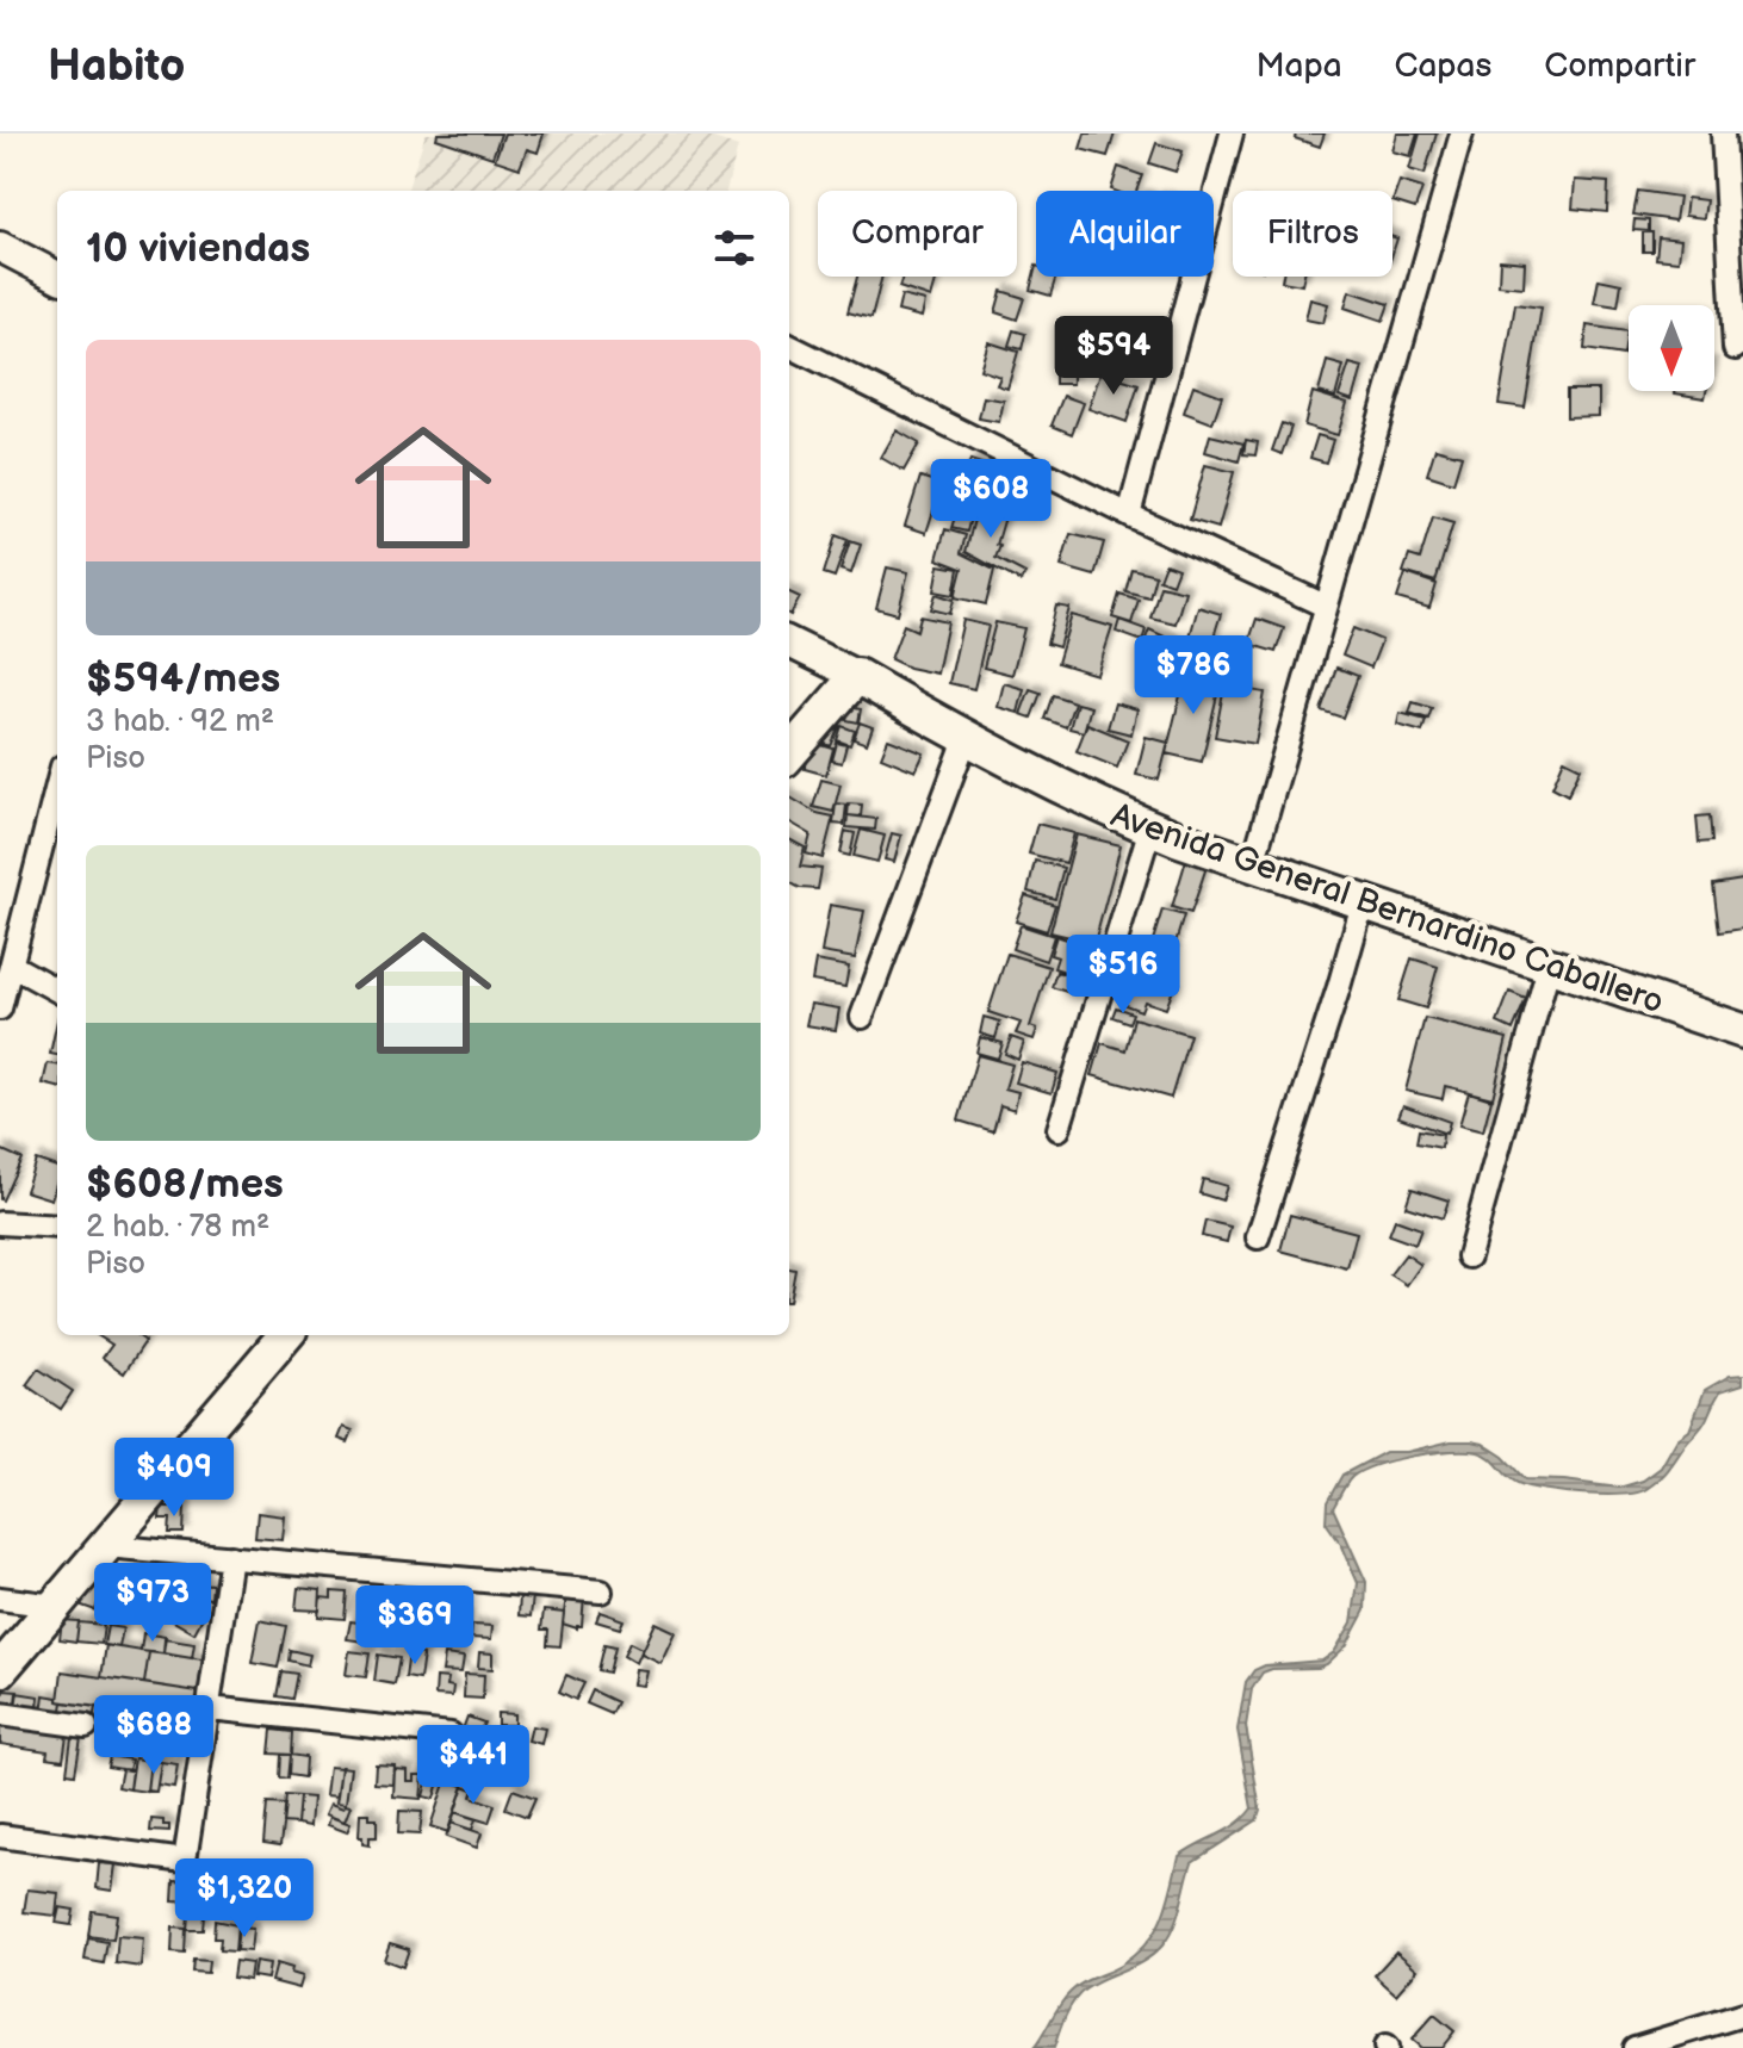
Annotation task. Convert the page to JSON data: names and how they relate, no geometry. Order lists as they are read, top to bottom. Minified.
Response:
{"streets":{"main road":["Avenida General Bernardino Caballero"]},"north":"bottom","page":{"header":"Habito","nav":["Mapa","Capas","Compartir"],"chip":["Comprar","Alquilar","Filtros"],"heading":"10 viviendas","list":[{"name":"$594/mes","note":"3 hab. · 92 m² · Piso"},{"name":"$608/mes","note":"2 hab. · 78 m² · Piso"}],"price":["$594","$608","$786","$516","$409","$973","$369","$688","$441","$1,320"]}}
